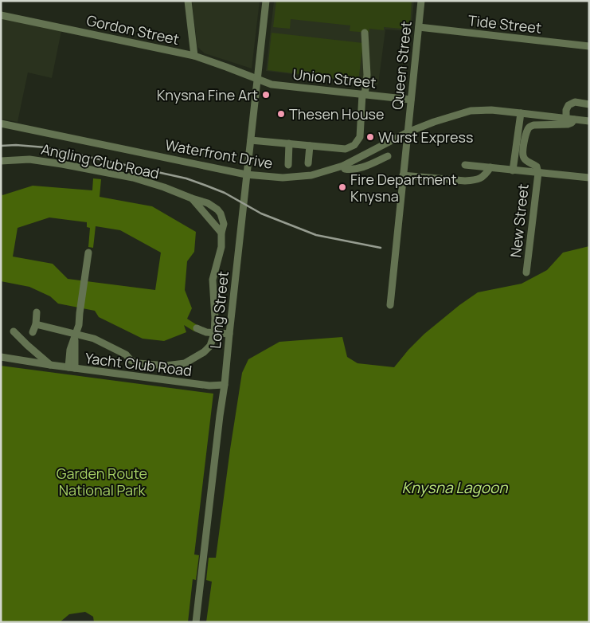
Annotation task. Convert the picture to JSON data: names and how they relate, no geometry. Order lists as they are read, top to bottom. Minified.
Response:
{"streets":{"street":["Tide Street","Gordon Street","Queen Street","Union Street","Waterfront Drive","Angling Club Road","New Street","Long Street","Yacht Club Road"]},"crossings":[["Tide Street","Queen Street"],["Gordon Street","Union Street"],["Gordon Street","Long Street"],["Queen Street","Union Street"],["Queen Street","Waterfront Drive"],["Union Street","Long Street"],["Waterfront Drive","New Street"],["Waterfront Drive","Long Street"],["Long Street","Yacht Club Road"]],"water":["Knysna Lagoon"],"parks":["Garden Route National Park"],"places":["Knysna Fine Art","Thesen House","Wurst Express","Fire Department Knysna"]}
